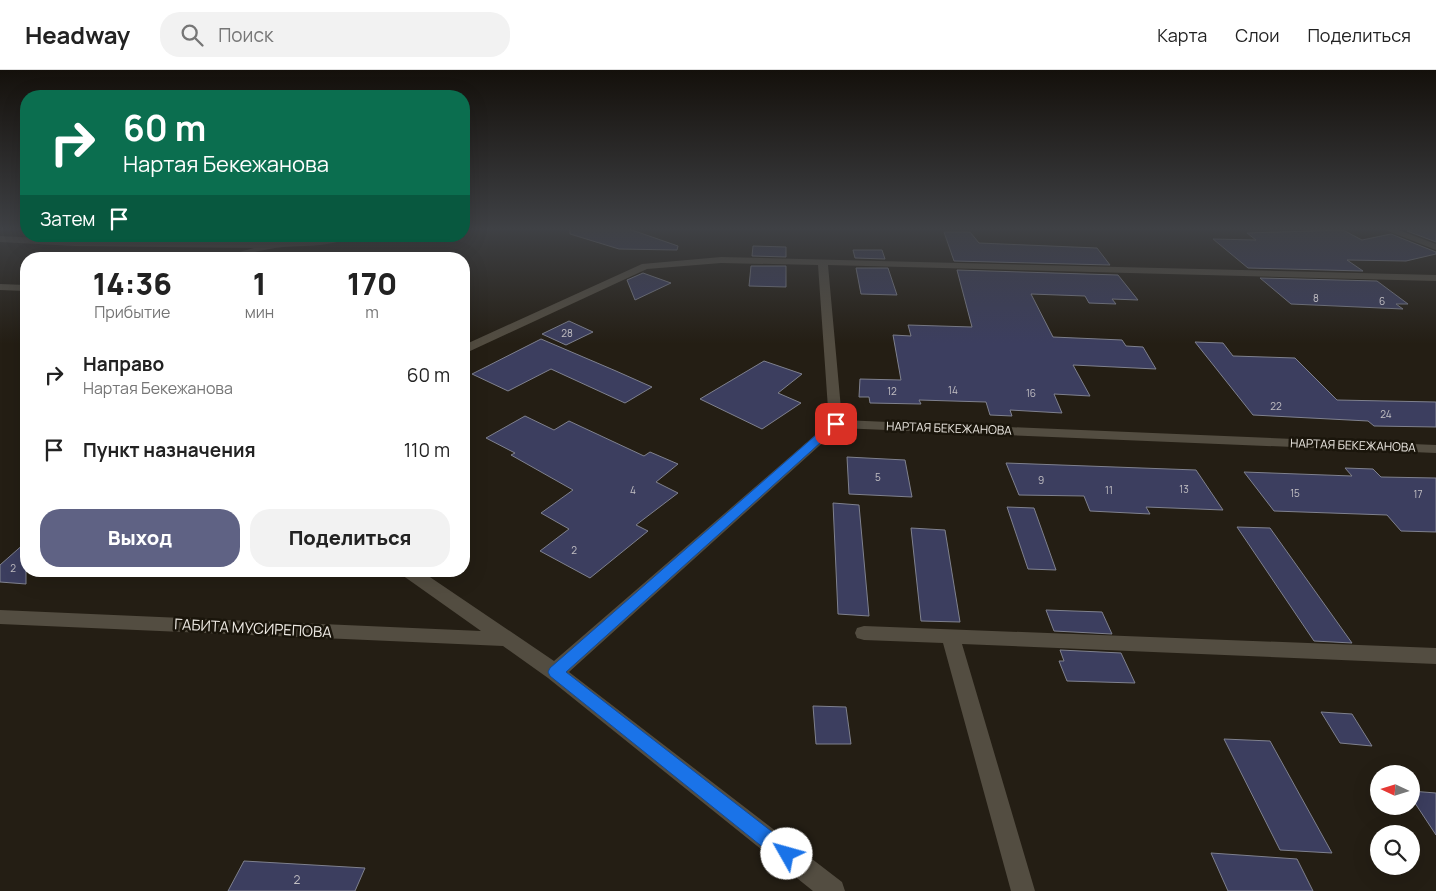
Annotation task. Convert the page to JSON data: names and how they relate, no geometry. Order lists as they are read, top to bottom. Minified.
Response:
{"streets":{"street":["НАРТАЯ БЕКЕЖАНОВА","ГАБИТА МУСИРЕПОВА"]},"house_numbers":["8","6","28","14","12","16","22","24","5","9","13","4","11","15","17","2","2","2"],"north":"left","page":{"header":"Headway","search":"Поиск","nav":["Карта","Слои","Поделиться"],"turn":["60 m","Нартая Бекежанова"],"then":"Затем","eta":["14:36","Прибытие","1","мин","170","m"],"list":[{"name":"Направо","note":"Нартая Бекежанова","value":"60 m"},{"name":"Пункт назначения","value":"110 m"}],"buttons":["Выход","Поделиться"]}}
